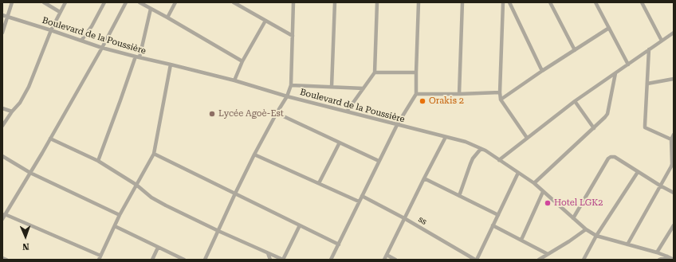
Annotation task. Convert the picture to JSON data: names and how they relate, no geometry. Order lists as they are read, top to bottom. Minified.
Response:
{"streets":{"street":["Boulevard de la Poussière","ss"]},"places":["Orakis 2","Lycée Agoè-Est","Hotel LGK2"],"north":"bottom"}
